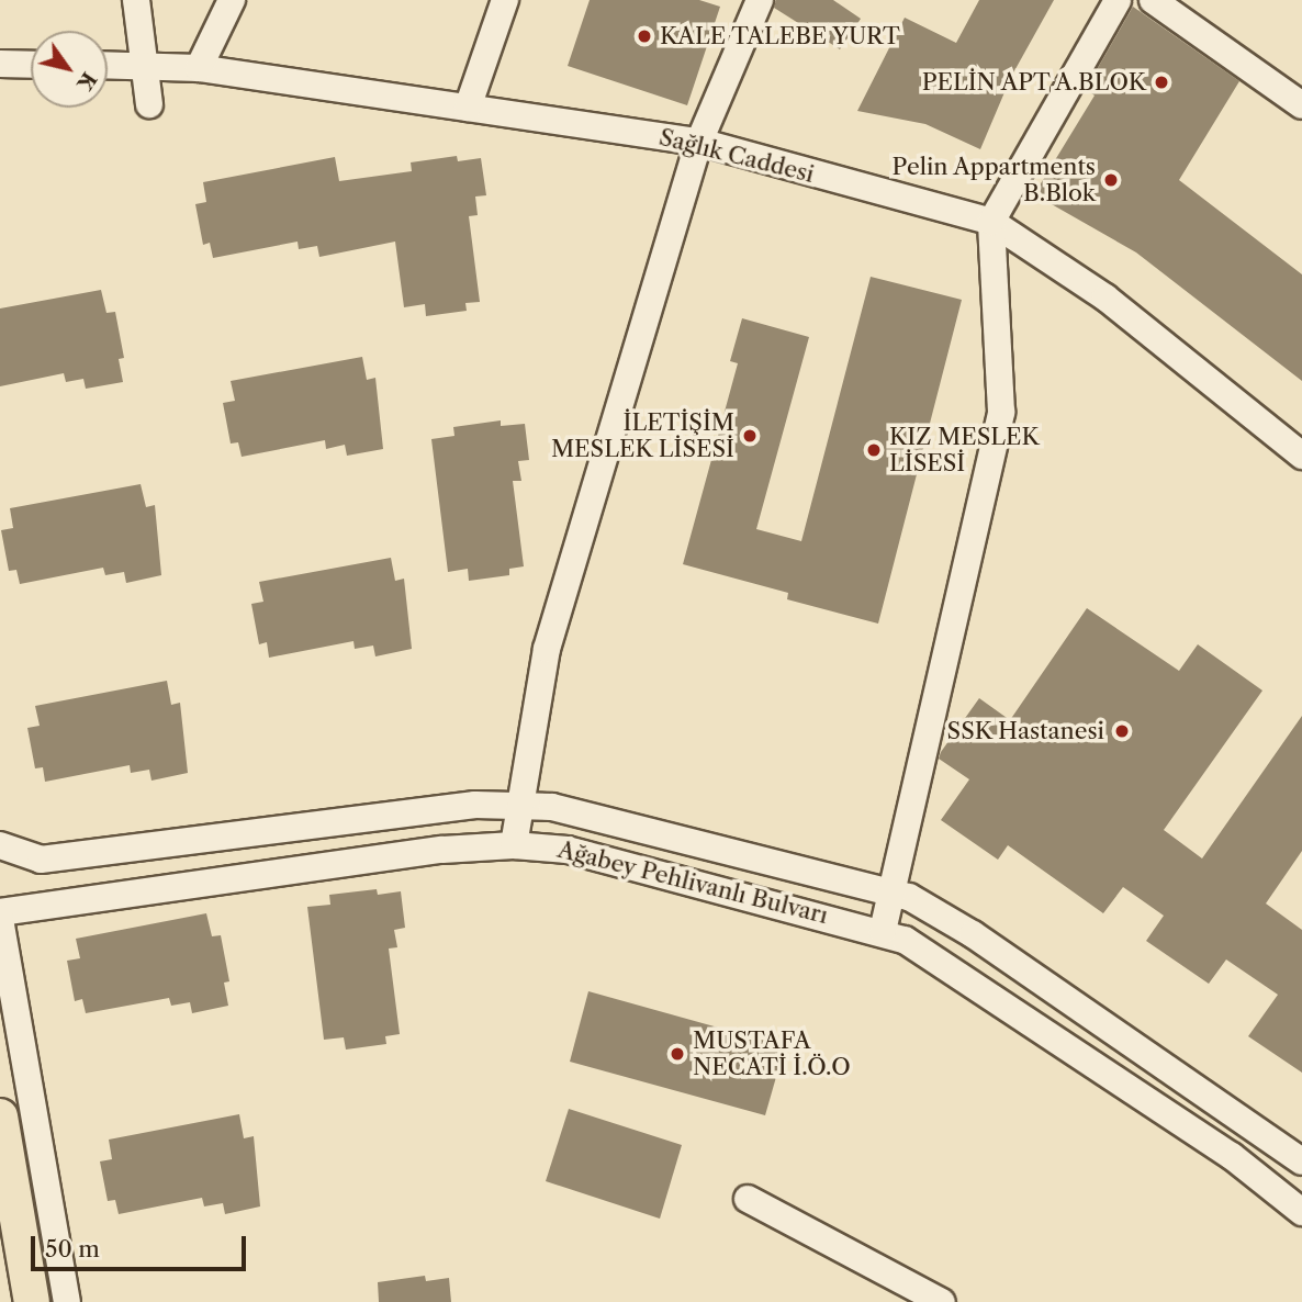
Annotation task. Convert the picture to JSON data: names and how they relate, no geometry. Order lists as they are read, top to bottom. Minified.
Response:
{"streets":{"street":["Sağlık Caddesi","Ağabey Pehlivanlı Bulvarı"]},"places":["KALE TALEBE YURT","PELİN APT A.BLOK","Pelin Appartments B.Blok","İLETİŞİM MESLEK LİSESİ","KIZ MESLEK LİSESİ","SSK Hastanesi","MUSTAFA NECATİ İ.Ö.O"],"scale_bar":"50 m","north":"bottom right"}
